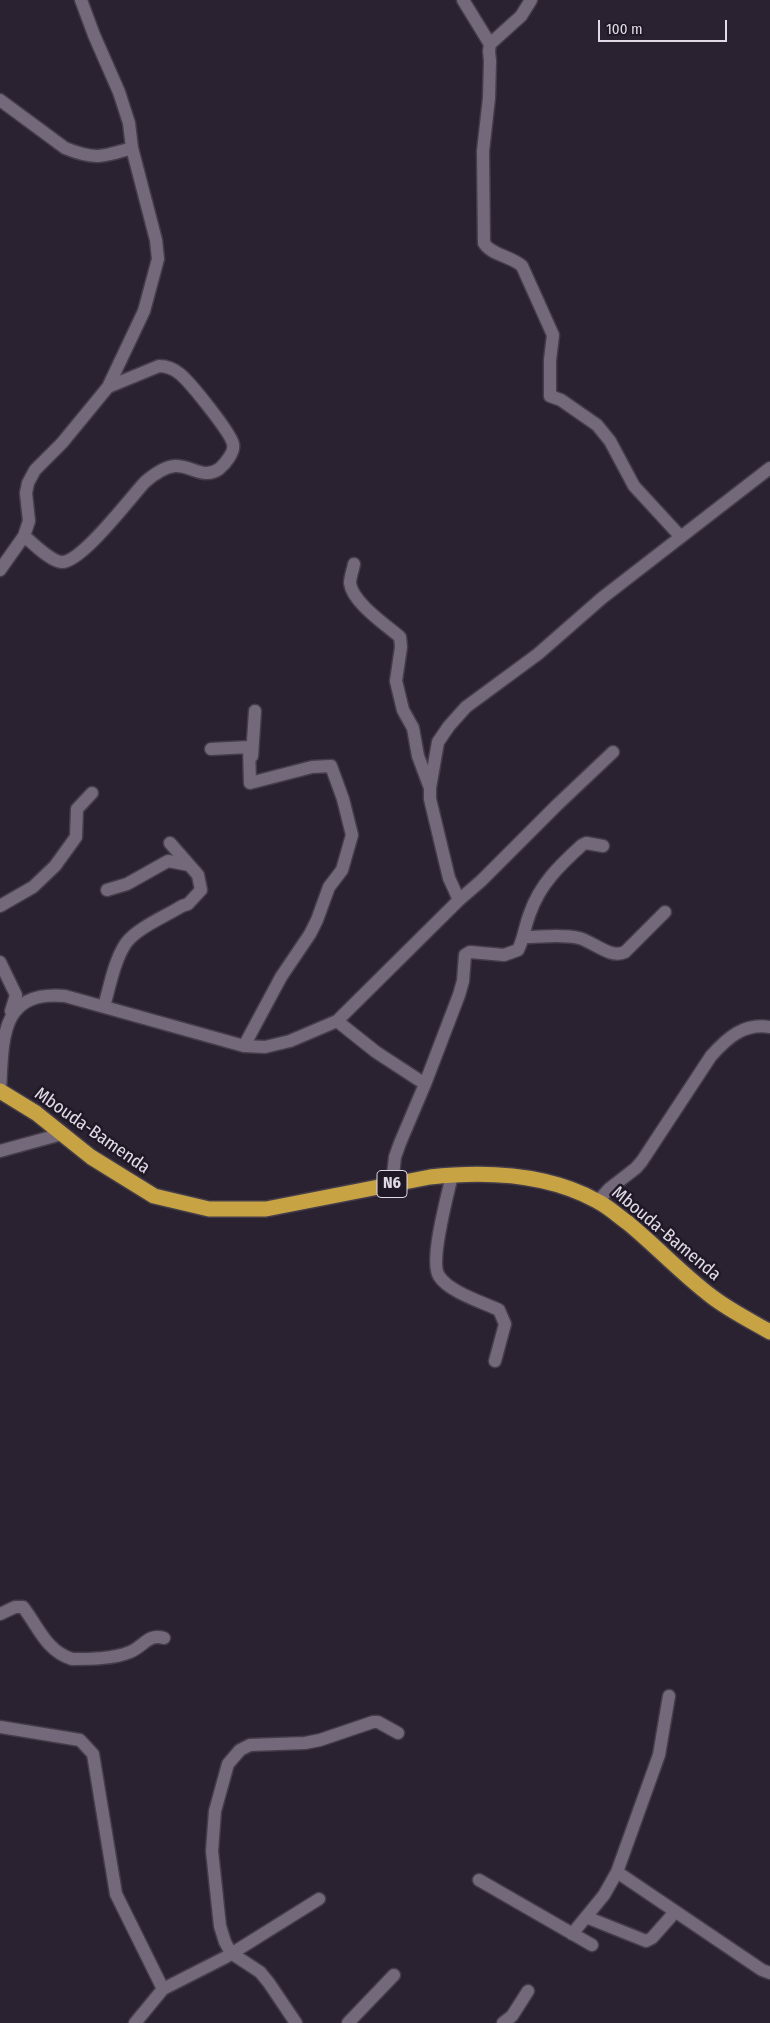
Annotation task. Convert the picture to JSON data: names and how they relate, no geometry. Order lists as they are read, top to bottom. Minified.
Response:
{"streets":{"highway":["Mbouda-Bamenda","N6"]},"scale_bar":"100 m"}
